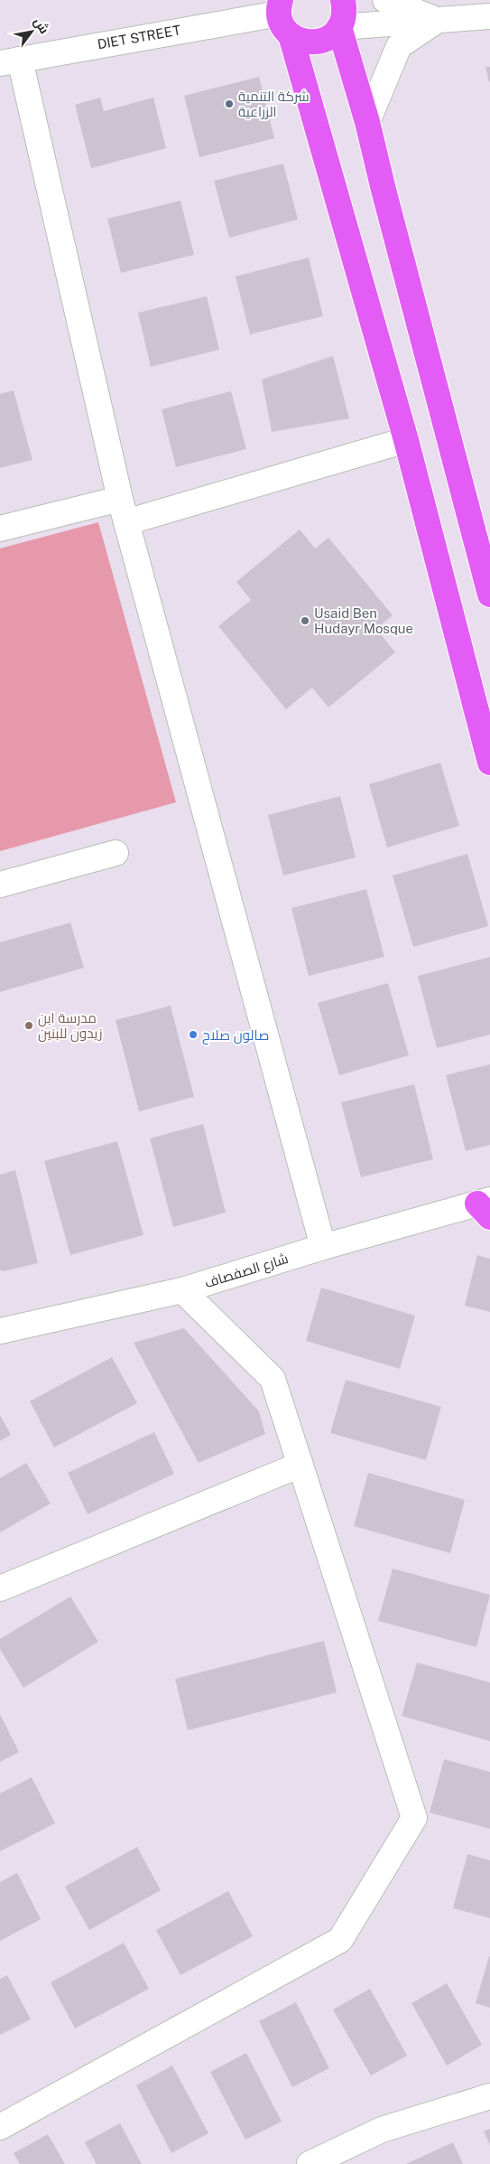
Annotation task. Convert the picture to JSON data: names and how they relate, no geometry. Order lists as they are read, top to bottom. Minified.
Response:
{"streets":{"street":["DIET STREET","شارع الصفصاف"]},"places":["شركة التنمية الزراعية","Usaid Ben Hudayr Mosque","مدرسة ابن زيدون للبنين","صالون صلاح"],"north":"top right"}
